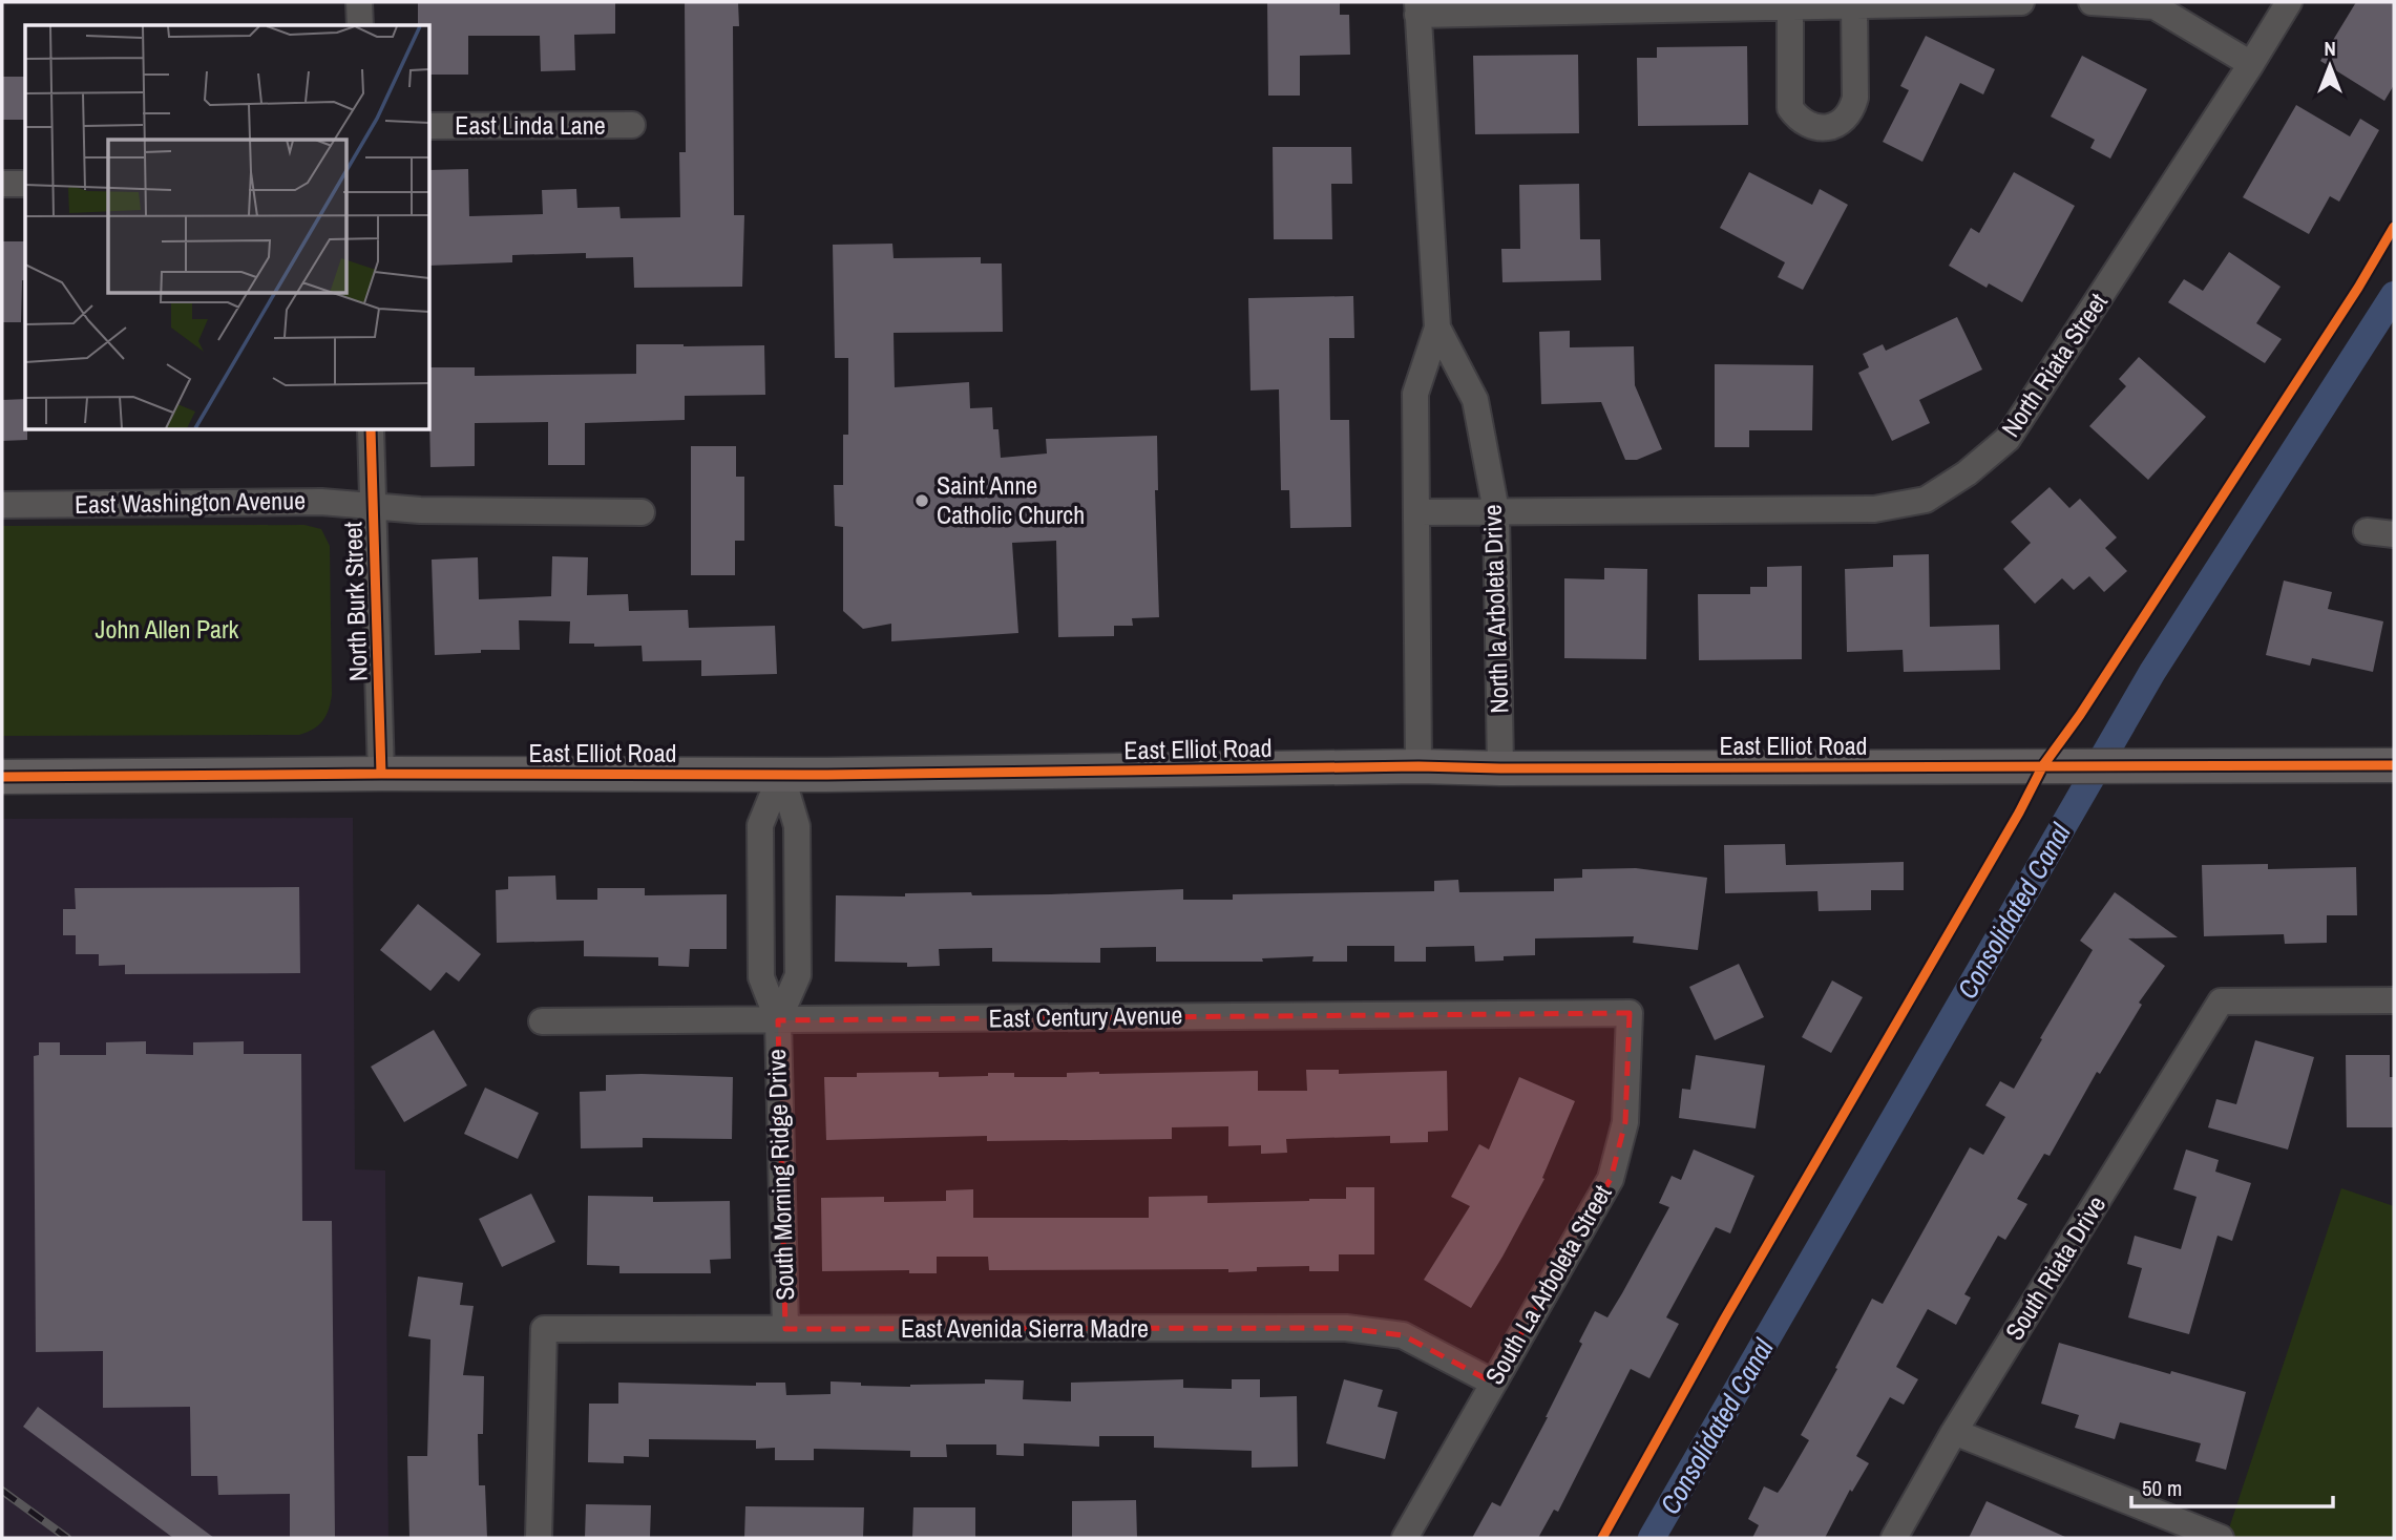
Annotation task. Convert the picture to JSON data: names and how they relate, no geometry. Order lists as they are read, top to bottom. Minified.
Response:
{"streets":{"main road":["East Elliot Road"],"street":["East Linda Lane","North Riata Street","East Washington Avenue","North Burk Street","North la Arboleta Drive","East Century Avenue","South Morning Ridge Drive","South Riata Drive","South La Arboleta Street","East Avenida Sierra Madre"]},"crossings":[["North Riata Street","North la Arboleta Drive"],["East Washington Avenue","North Burk Street"],["North Burk Street","East Elliot Road"],["North la Arboleta Drive","East Elliot Road"],["East Elliot Road","South Morning Ridge Drive"],["East Century Avenue","South Morning Ridge Drive"],["East Century Avenue","South La Arboleta Street"],["South Morning Ridge Drive","East Avenida Sierra Madre"],["South La Arboleta Street","East Avenida Sierra Madre"]],"water":["Consolidated Canal"],"parks":["John Allen Park"],"places":["Saint Anne Catholic Church"],"scale_bar":"50 m","north":"top"}
